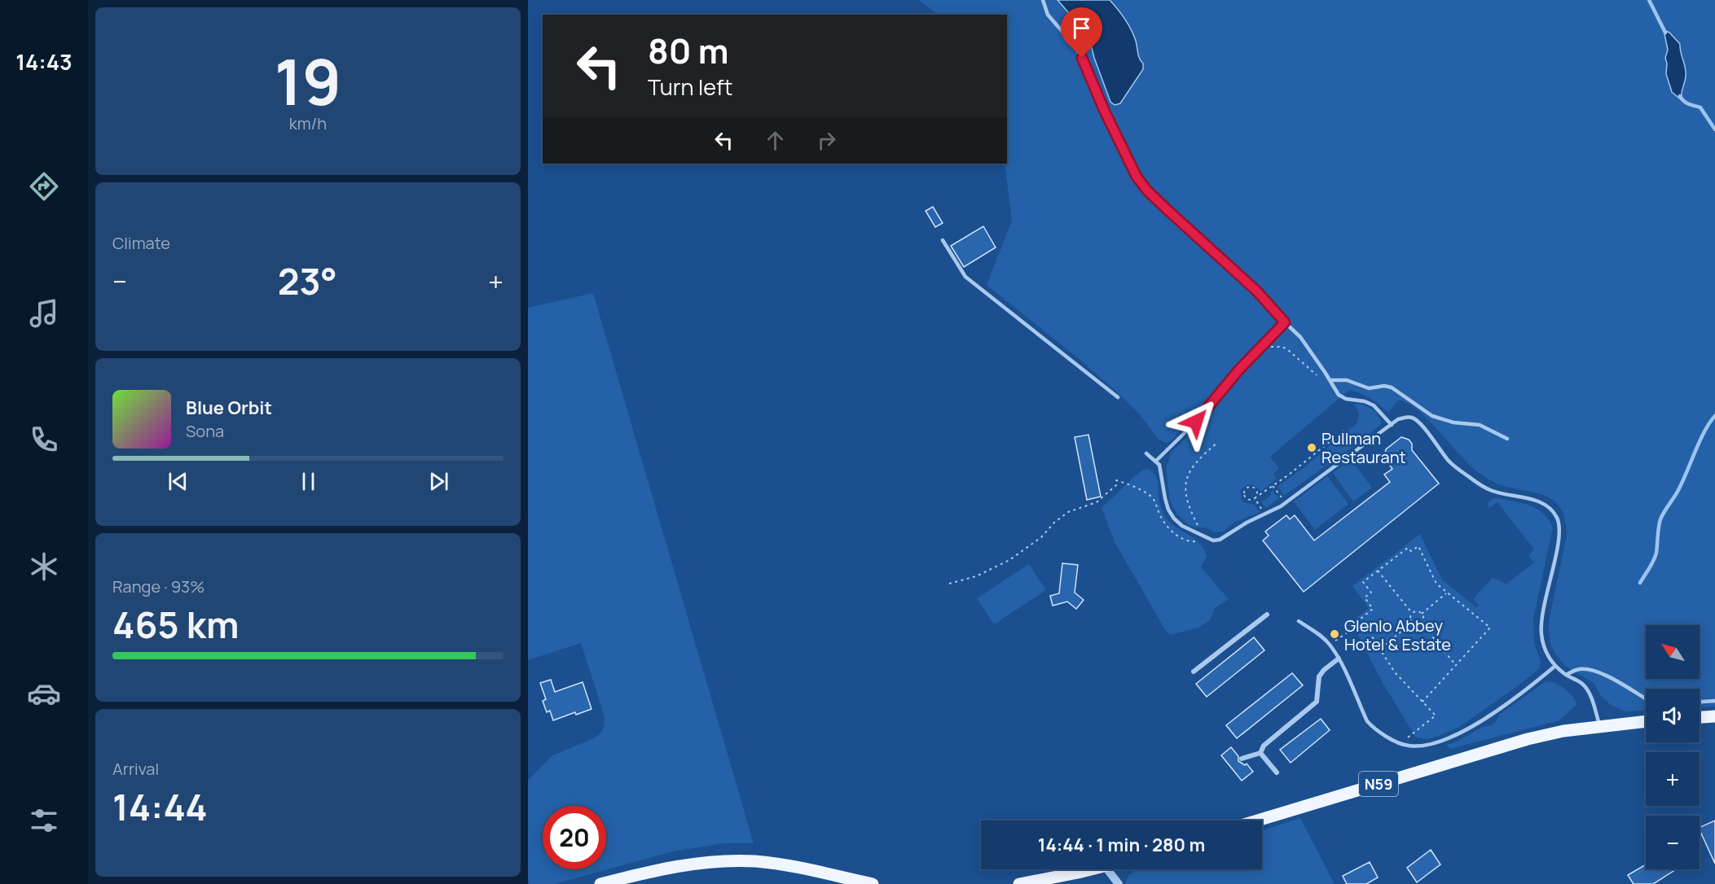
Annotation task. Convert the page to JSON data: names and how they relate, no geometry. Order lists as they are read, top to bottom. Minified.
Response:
{"streets":{"main road":["N59"]},"places":["Pullman Restaurant","Glenlo Abbey Hotel & Estate"],"north":"top left","page":{"tabs":"14:43","tile":[["19","km/h"],"Climate",["Range · 93%","465 km"],["Arrival","14:44"]],"turn":["80 m","Turn left"],"heat":["−","23°","+"],"song":["Blue Orbit","Sona"],"map_buttons":["+","−"],"limit":"20","trip":"14:44 · 1 min · 280 m"}}
